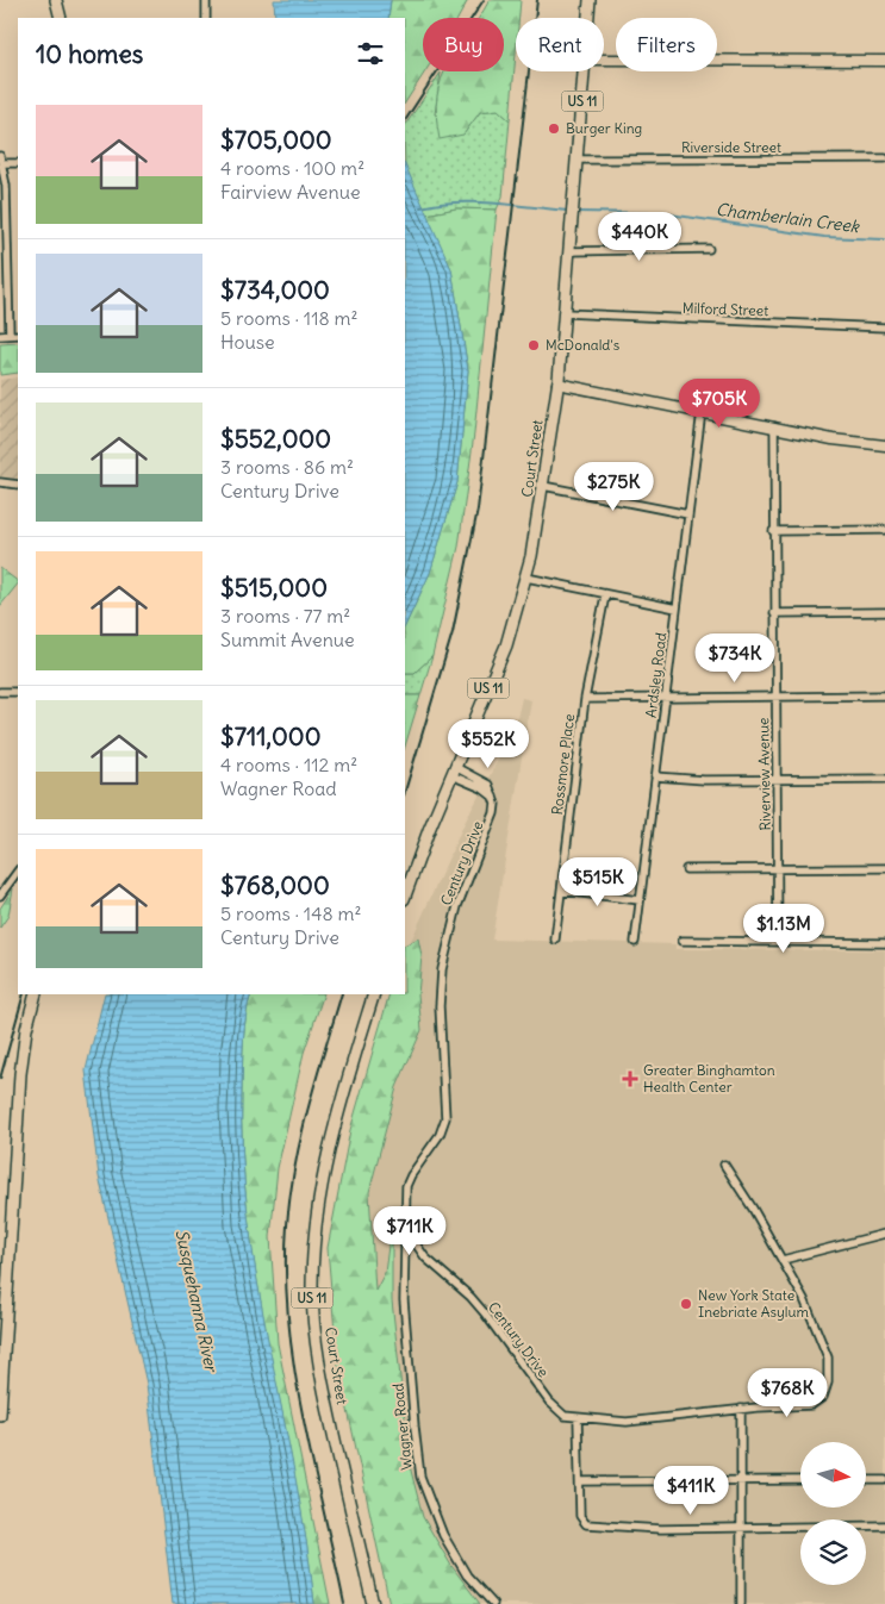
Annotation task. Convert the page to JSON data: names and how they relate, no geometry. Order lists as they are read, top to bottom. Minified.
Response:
{"streets":{"main road":["US 11","Court Street"],"street":["Riverside Street","Milford Street","Ardsley Road","Rossmore Place","Riverview Avenue","Century Drive","Wagner Road"]},"crossings":[["Riverside Street","Court Street"],["Milford Street","Court Street"],["Court Street","Century Drive"],["Century Drive","Wagner Road"]],"water":["Chamberlain Creek","Susquehanna River"],"places":{"other":["Burger King","McDonald's","New York State Inebriate Asylum"],"health":["Greater Binghamton Health Center"]},"north":"right","page":{"chip":["Buy","Rent","Filters"],"heading":"10 homes","list":[{"name":"$705,000","note":"4 rooms · 100 m² · Fairview Avenue"},{"name":"$734,000","note":"5 rooms · 118 m² · House"},{"name":"$552,000","note":"3 rooms · 86 m² · Century Drive"},{"name":"$515,000","note":"3 rooms · 77 m² · Summit Avenue"},{"name":"$711,000","note":"4 rooms · 112 m² · Wagner Road"},{"name":"$768,000","note":"5 rooms · 148 m² · Century Drive"}],"price":["$440K","$705K","$275K","$734K","$552K","$515K","$1.13M","$711K","$768K","$411K"]}}
